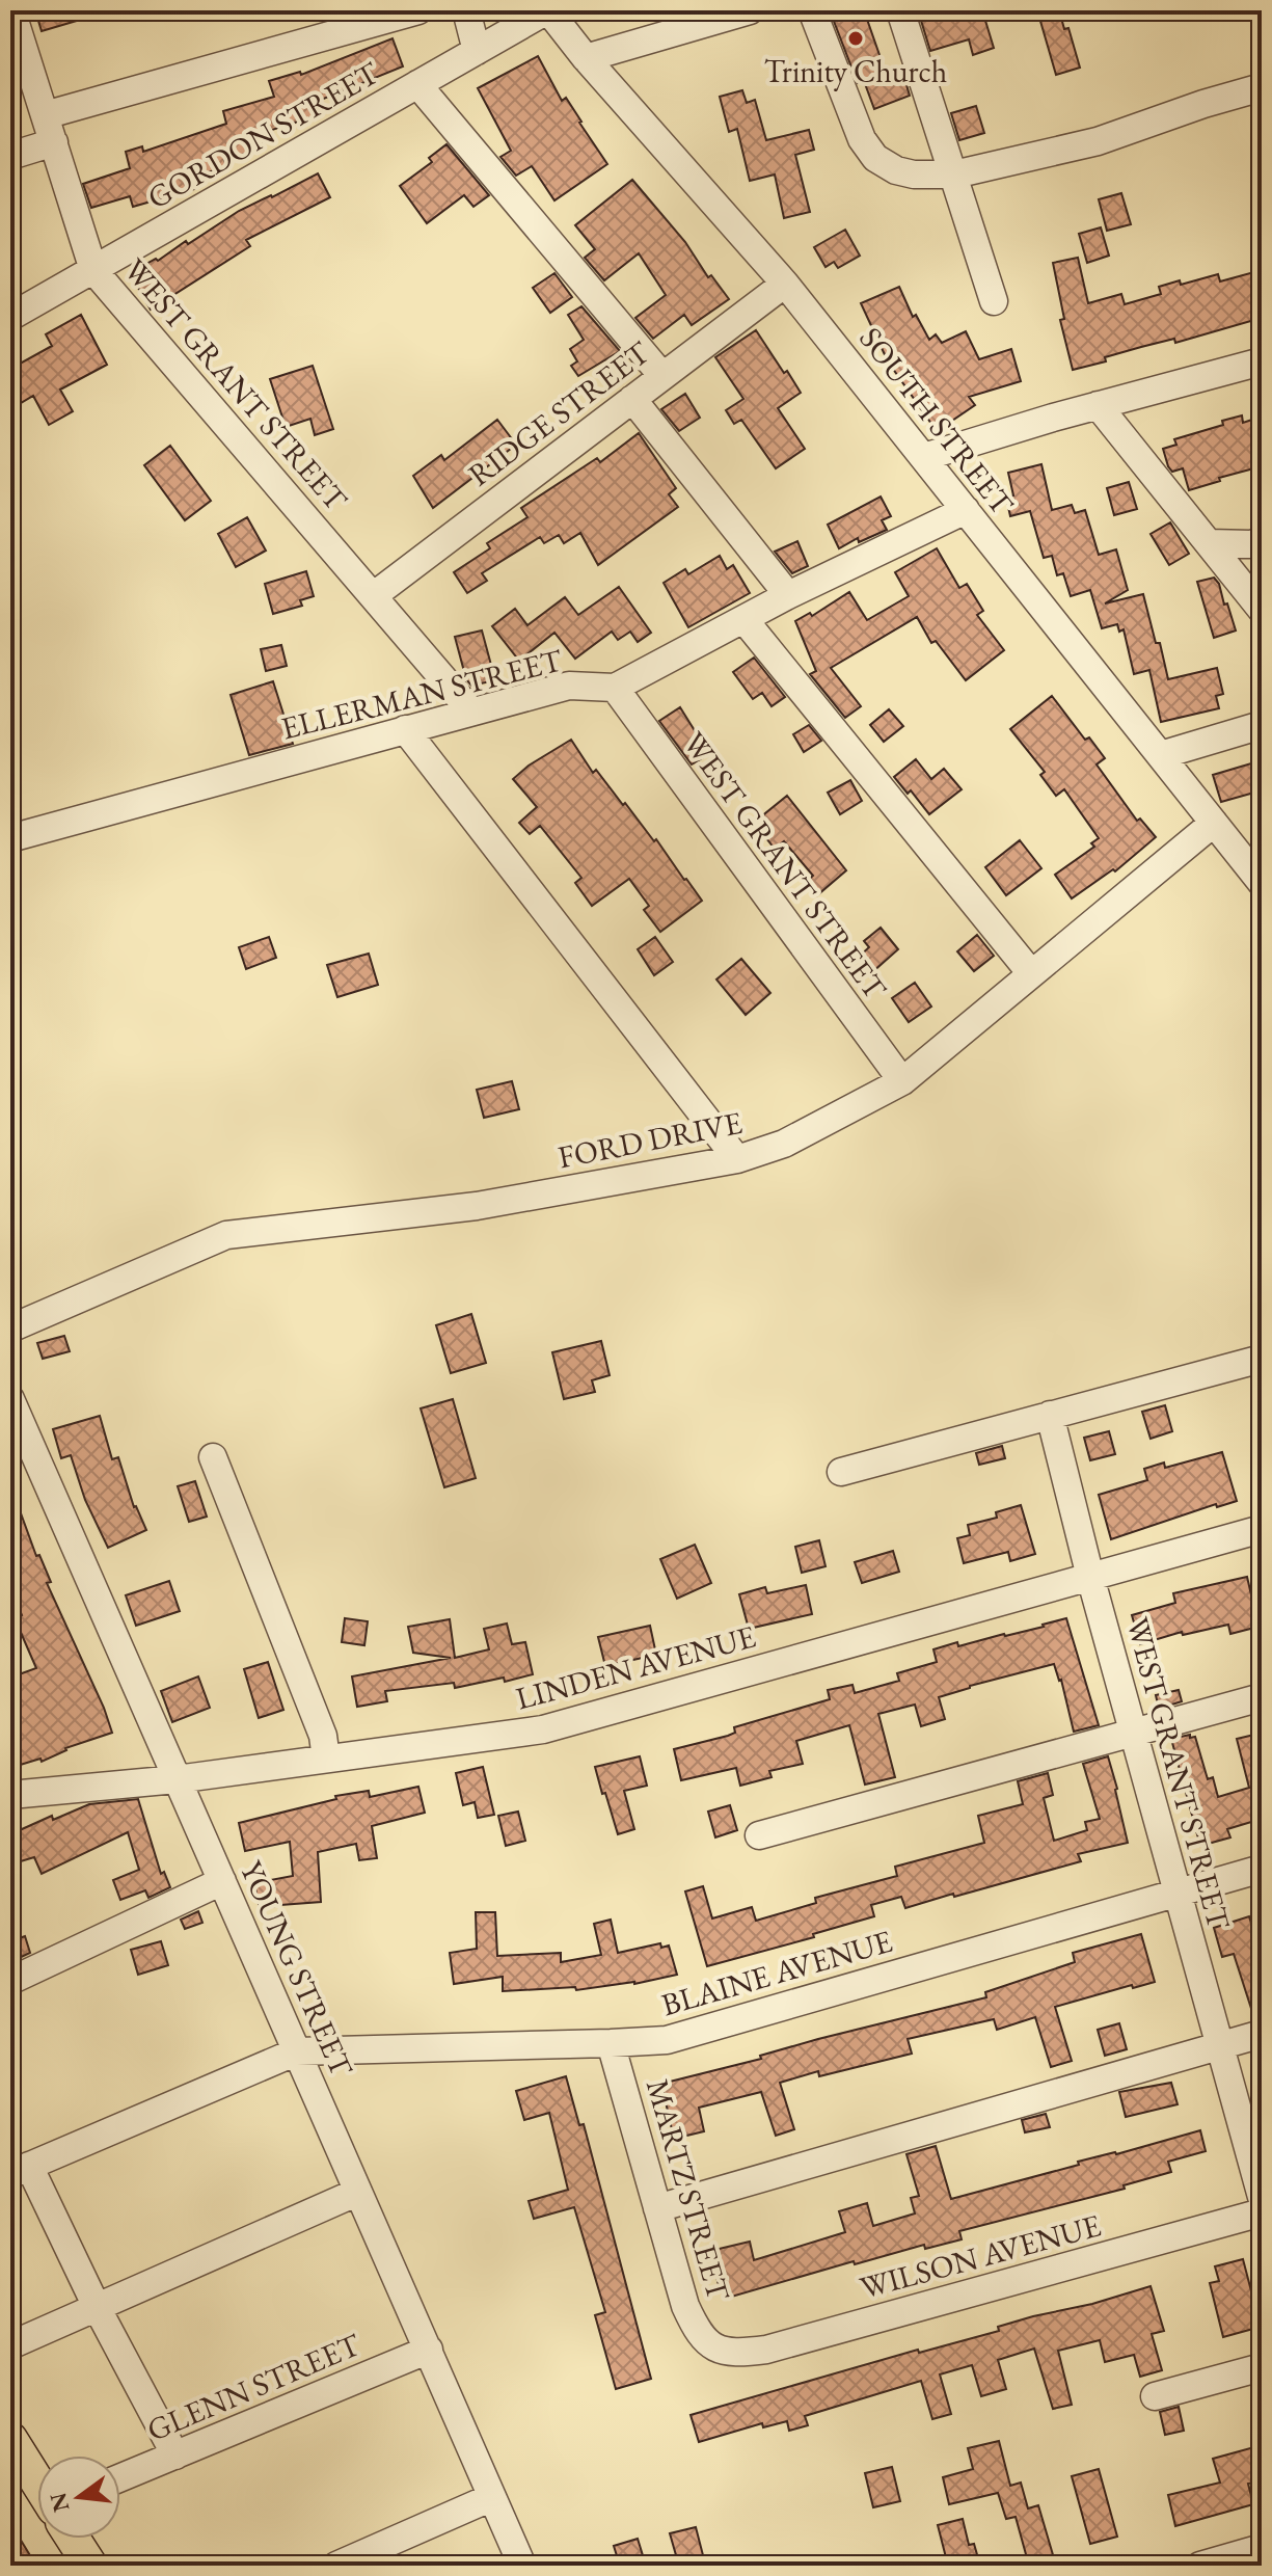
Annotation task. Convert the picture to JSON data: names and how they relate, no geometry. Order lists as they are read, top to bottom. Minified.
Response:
{"streets":{"street":["GORDON STREET","WEST GRANT STREET","RIDGE STREET","SOUTH STREET","ELLERMAN STREET","FORD DRIVE","LINDEN AVENUE","YOUNG STREET","BLAINE AVENUE","MARTZ STREET","WILSON AVENUE","GLENN STREET"]},"crossings":[["GORDON STREET","WEST GRANT STREET"],["GORDON STREET","SOUTH STREET"],["WEST GRANT STREET","RIDGE STREET"],["WEST GRANT STREET","ELLERMAN STREET"],["WEST GRANT STREET","FORD DRIVE"],["WEST GRANT STREET","LINDEN AVENUE"],["WEST GRANT STREET","BLAINE AVENUE"],["RIDGE STREET","SOUTH STREET"],["SOUTH STREET","FORD DRIVE"],["LINDEN AVENUE","YOUNG STREET"],["YOUNG STREET","BLAINE AVENUE"],["YOUNG STREET","GLENN STREET"],["BLAINE AVENUE","MARTZ STREET"],["MARTZ STREET","WILSON AVENUE"]],"places":["Trinity Church"],"north":"left"}
